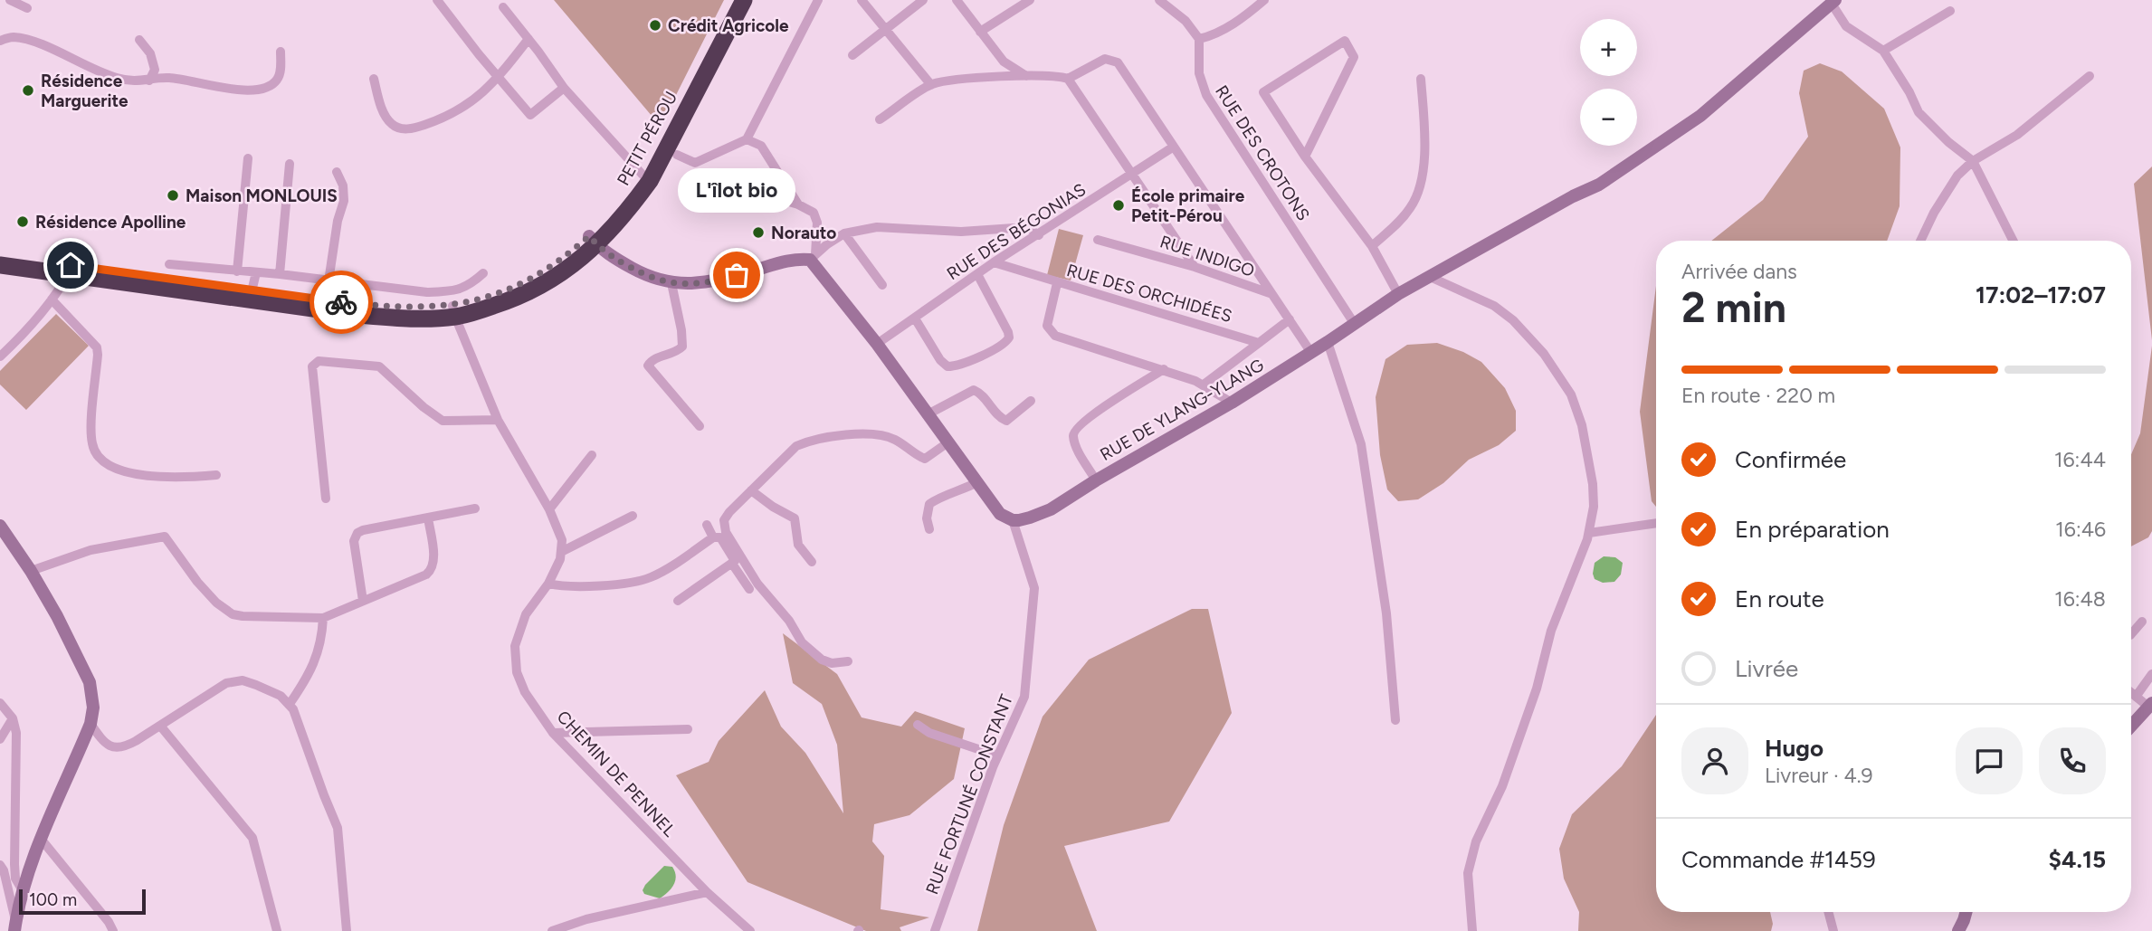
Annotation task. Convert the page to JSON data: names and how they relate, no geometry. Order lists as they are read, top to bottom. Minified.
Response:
{"streets":{"highway":["PETIT PÉROU"],"street":["RUE DES CROTONS","RUE DES BÉGONIAS","RUE INDIGO","RUE DES ORCHIDÉES","RUE DE YLANG-YLANG","CHEMIN DE PENNEL","RUE FORTUNÉ CONSTANT"]},"crossings":[["RUE DES CROTONS","RUE DE YLANG-YLANG"],["RUE DES BÉGONIAS","RUE DES ORCHIDÉES"],["RUE DE YLANG-YLANG","RUE FORTUNÉ CONSTANT"]],"places":["Crédit Agricole","Résidence Marguerite","Maison MONLOUIS","École primaire Petit-Pérou","Résidence Apolline","Norauto","L'îlot bio"],"scale_bar":"100 m","page":{"map_buttons":["+","−"],"bubble":"L'îlot bio","heading":["2 min","Arrivée dans","17:02–17:07"],"panel":["Hugo","Livreur · 4.9","Commande #1459","$4.15"],"bar":"En route · 220 m","list":[["Confirmée","16:44"],["En préparation","16:46"],["En route","16:48"],"Livrée"],"scale":"100 m"}}
